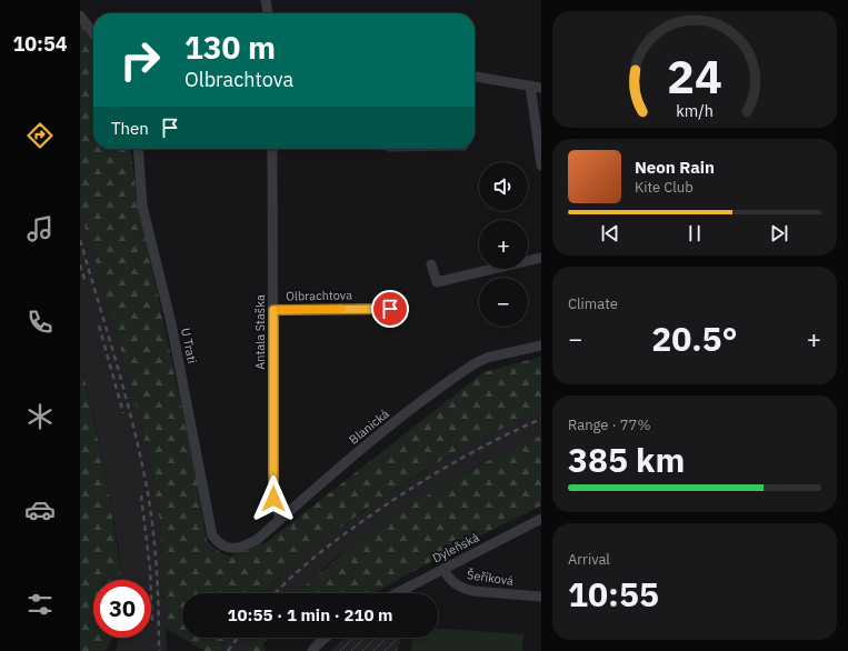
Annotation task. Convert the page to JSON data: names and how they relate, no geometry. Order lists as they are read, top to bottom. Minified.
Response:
{"streets":{"street":["Olbrachtova","Antala Staška","U Trati","Blanická","Dyleňská","Šeříková"]},"crossings":[["Olbrachtova","Antala Staška"],["Antala Staška","Blanická"],["U Trati","Blanická"],["Dyleňská","Šeříková"]],"page":{"tabs":"10:54","turn":["130 m","Olbrachtova"],"then":"Then","song":["Neon Rain","Kite Club"],"map_buttons":["+","−"],"tile":["Climate",["Range · 77%","385 km"],["Arrival","10:55"]],"heat":["−","20.5°","+"],"limit":"30","trip":"10:55 · 1 min · 210 m","gauge":["24","km/h"]}}
